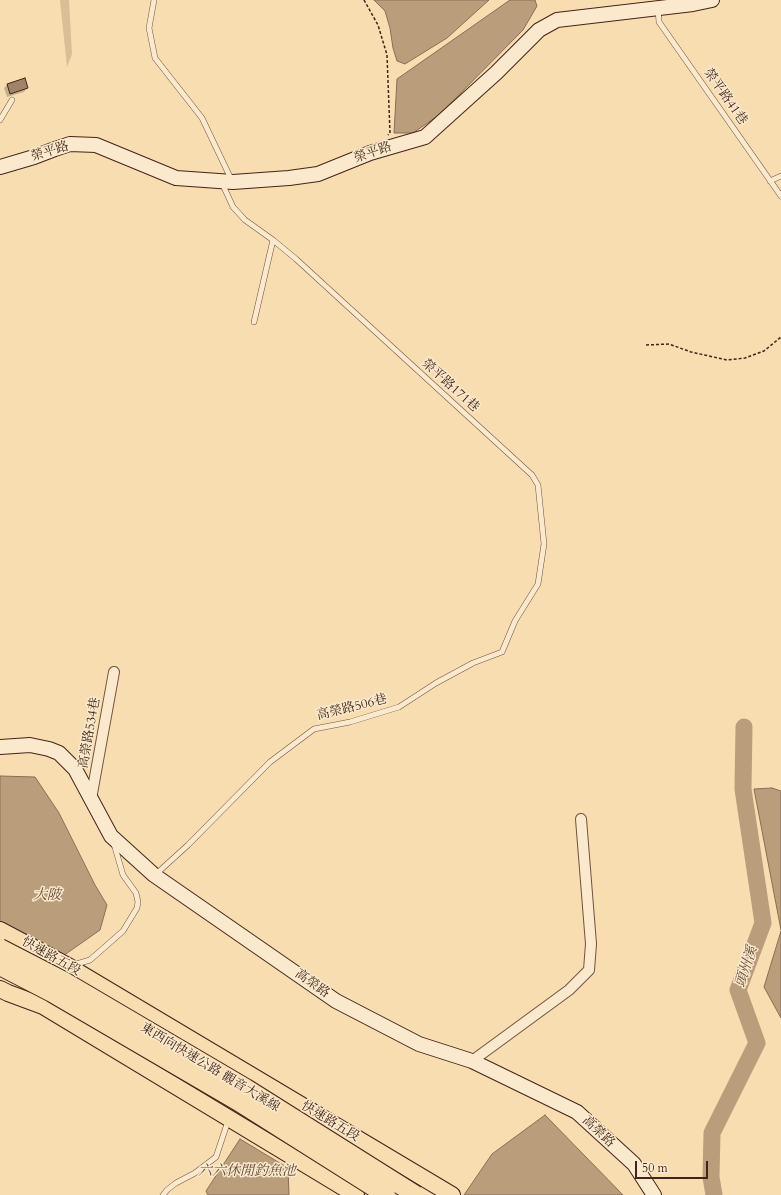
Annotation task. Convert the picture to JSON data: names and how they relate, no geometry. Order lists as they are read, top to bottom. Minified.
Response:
{"streets":{"highway":["東西向快速公路 觀音大溪線"],"main road":["快速路五段"],"street":["榮平路","高榮路534巷","高榮路"],"lane":["榮平路41巷","榮平路171巷","高榮路506巷"]},"crossings":[["榮平路41巷","榮平路"],["榮平路","榮平路171巷"],["榮平路171巷","高榮路506巷"],["高榮路506巷","高榮路"],["高榮路534巷","高榮路"]],"water":["大陂","頭州溪","六六休閒釣魚池"],"scale_bar":"50 m"}
